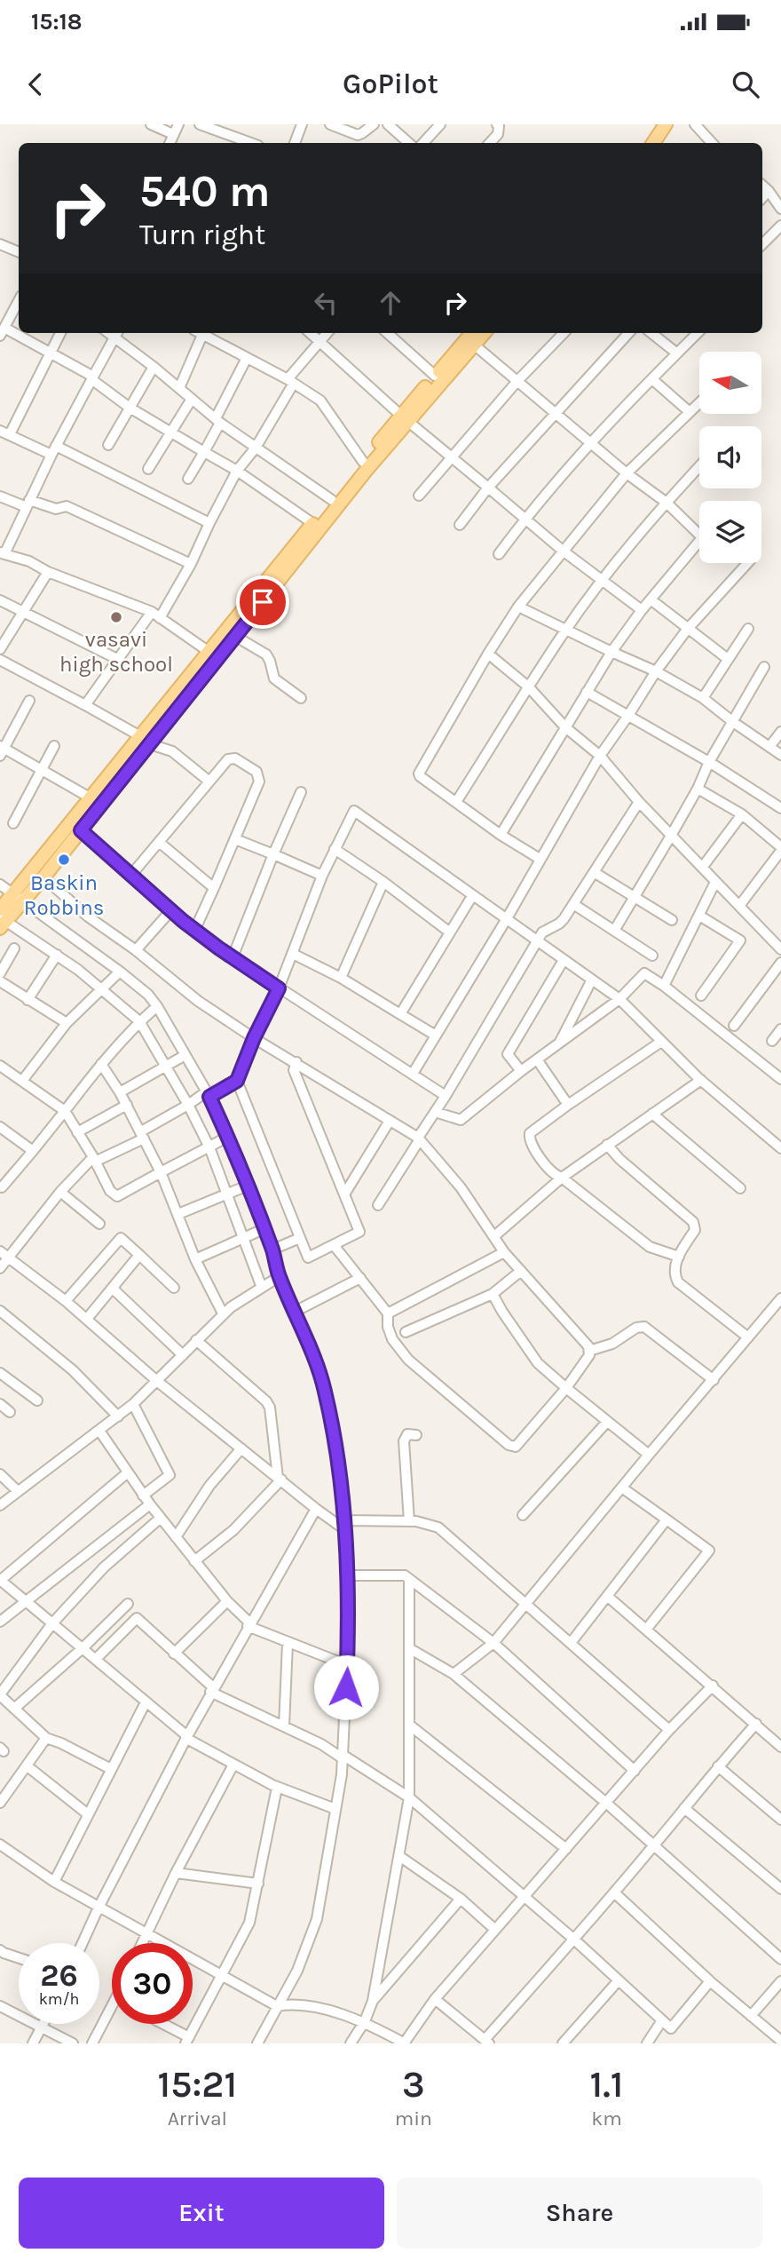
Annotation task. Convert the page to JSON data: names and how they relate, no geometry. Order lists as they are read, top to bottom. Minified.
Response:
{"places":["vasavi high school","Baskin Robbins"],"north":"left","page":{"status":"15:18","header":"GoPilot","turn":["540 m","Turn right"],"speed":"26 km/h","limit":"30","eta":["15:21","Arrival","3","min","1.1","km"],"buttons":["Exit","Share"]}}
